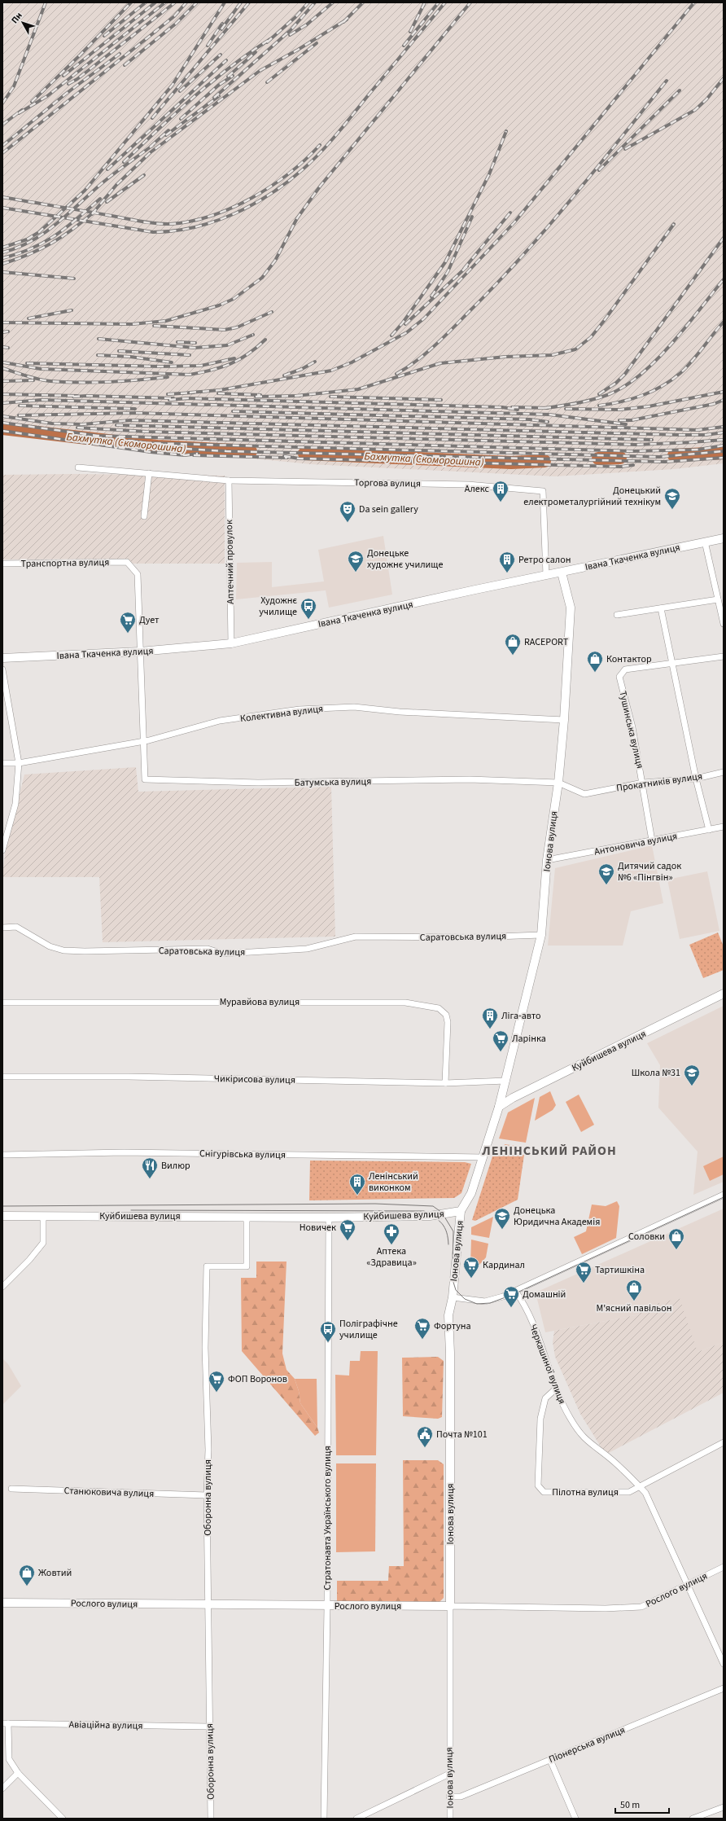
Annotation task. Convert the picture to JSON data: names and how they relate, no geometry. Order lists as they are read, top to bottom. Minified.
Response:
{"streets":{"main road":["Івана Ткаченка вулиця","Іонова вулиця","Куйбишева вулиця","Рослого вулиця"],"street":["Торгова вулиця","Аптечний провулок","Транспортна вулиця","Колективна вулиця","Тушинська вулиця","Батумська вулиця","Прокатників вулиця","Антоновича вулиця","Саратовська вулиця","Муравйова вулиця","Чикірисова вулиця","Снігурівська вулиця","Черкашиної вулиця","Станюковича вулиця","Пілотна вулиця","Оборонна вулиця","Стратонавта Українського вулиця","Авіаційна вулиця","Піонерська вулиця"]},"crossings":[["Торгова вулиця","Івана Ткаченка вулиця"],["Торгова вулиця","Аптечний провулок"],["Івана Ткаченка вулиця","Аптечний провулок"],["Івана Ткаченка вулиця","Транспортна вулиця"],["Івана Ткаченка вулиця","Іонова вулиця"],["Колективна вулиця","Батумська вулиця"],["Колективна вулиця","Іонова вулиця"],["Тушинська вулиця","Прокатників вулиця"],["Тушинська вулиця","Антоновича вулиця"],["Батумська вулиця","Прокатників вулиця"],["Батумська вулиця","Іонова вулиця"],["Прокатників вулиця","Іонова вулиця"],["Іонова вулиця","Антоновича вулиця"],["Іонова вулиця","Саратовська вулиця"],["Іонова вулиця","Куйбишева вулиця"],["Іонова вулиця","Чикірисова вулиця"],["Іонова вулиця","Рослого вулиця"],["Іонова вулиця","Піонерська вулиця"],["Муравйова вулиця","Чикірисова вулиця"],["Куйбишева вулиця","Оборонна вулиця"],["Куйбишева вулиця","Стратонавта Українського вулиця"],["Черкашиної вулиця","Пілотна вулиця"],["Черкашиної вулиця","Рослого вулиця"],["Станюковича вулиця","Оборонна вулиця"],["Оборонна вулиця","Рослого вулиця"],["Оборонна вулиця","Авіаційна вулиця"],["Стратонавта Українського вулиця","Рослого вулиця"]],"districts":["ЛЕНІНСЬКИЙ РАЙОН"],"water":["Бахмутка (Скоморошина)"],"places":{"building":["Алекс","Ретро салон","Ліга-авто","Ленінський виконком"],"school or university":["Донецький електрометалургійний технікум","Донецьке художнє училище","Дитячий садок №6 «Пінгвін»","Школа №31","Донецька Юридична Академія"],"theatre":["Da sein gallery"],"bus stop":["Художнє училище","Поліграфічне училище"],"supermarket":["Дует","Ларінка","Новичек","Кардинал","Тартишкіна","Домашній","Фортуна","ФОП Воронов"],"shop":["RACEPORT","Контактор","Соловки","М'ясний павільон","Жовтий"],"restaurant":["Вилюр"],"pharmacy":["Аптека «Здравица»"],"public building":["Почта №101"]},"scale_bar":"50 m","north":"top left"}
